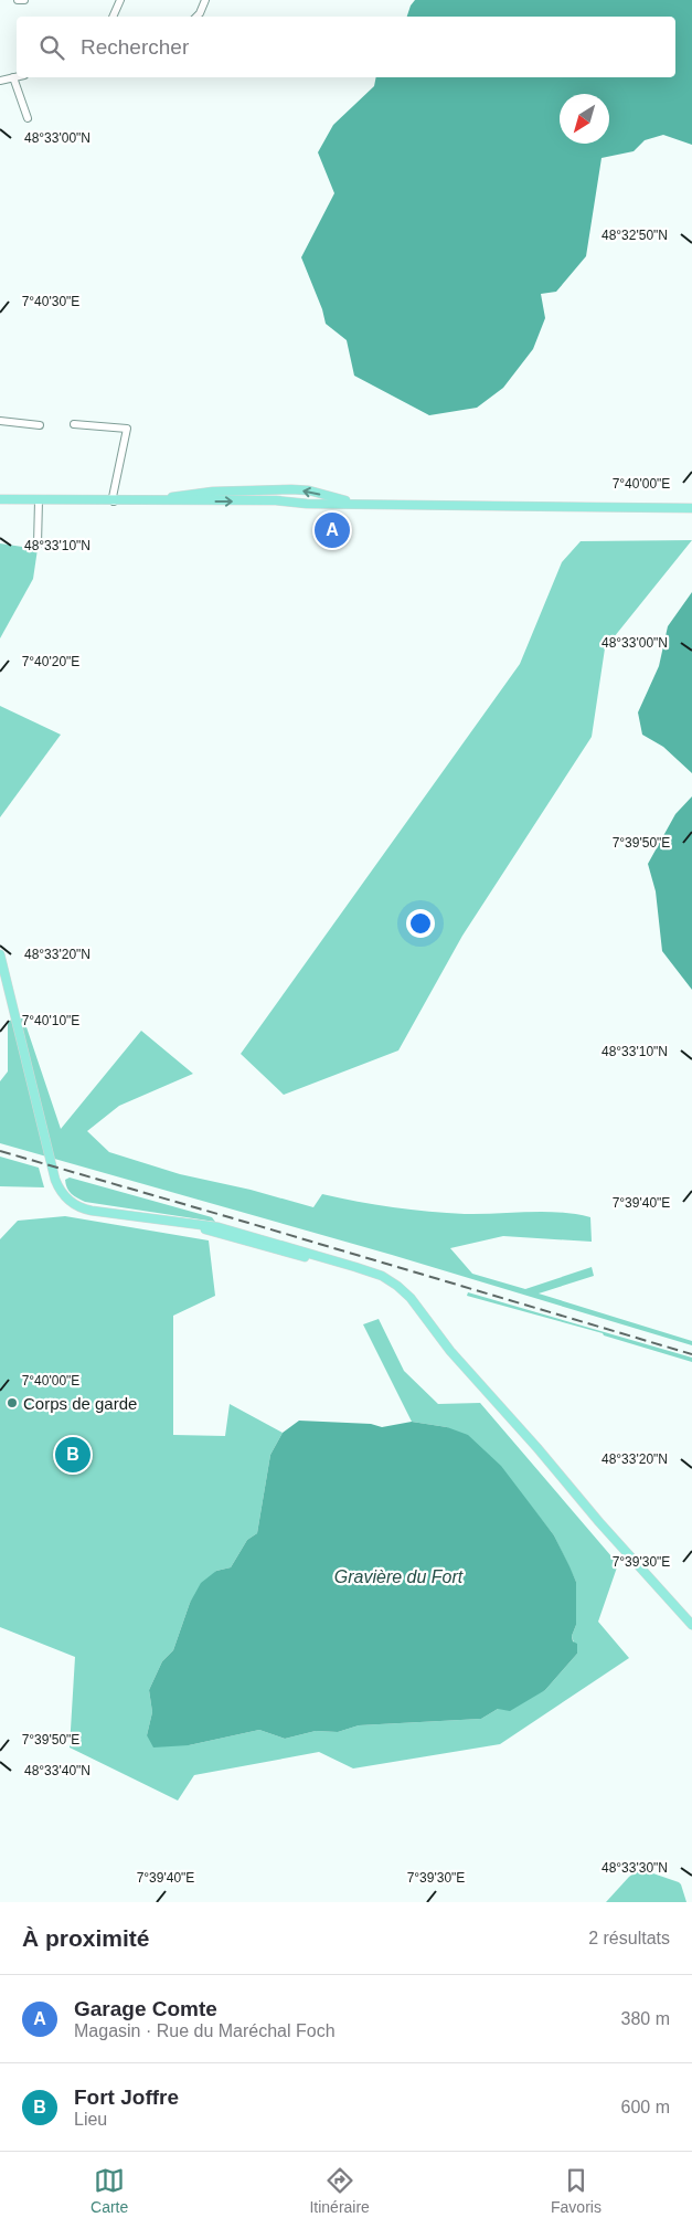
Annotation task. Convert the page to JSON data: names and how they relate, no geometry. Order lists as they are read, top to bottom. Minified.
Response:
{"water":["Gravière du Fort"],"places":["Corps de garde"],"north":"bottom left","page":{"search":"Rechercher","pins":["A","B"],"heading":["À proximité","2 résultats"],"list":[{"mark":"A","name":"Garage Comte","note":"Magasin · Rue du Maréchal Foch","value":"380 m"},{"mark":"B","name":"Fort Joffre","note":"Lieu","value":"600 m"}],"nav":["Carte","Itinéraire","Favoris"]},"coordinates":["48°33'00\"N","48°32'50\"N","7°40'30\"E","7°40'00\"E","48°33'10\"N","7°40'20\"E","7°39'50\"E","48°33'20\"N","7°40'10\"E","7°39'40\"E","7°39'30\"E","48°33'40\"N","48°33'30\"N"]}
